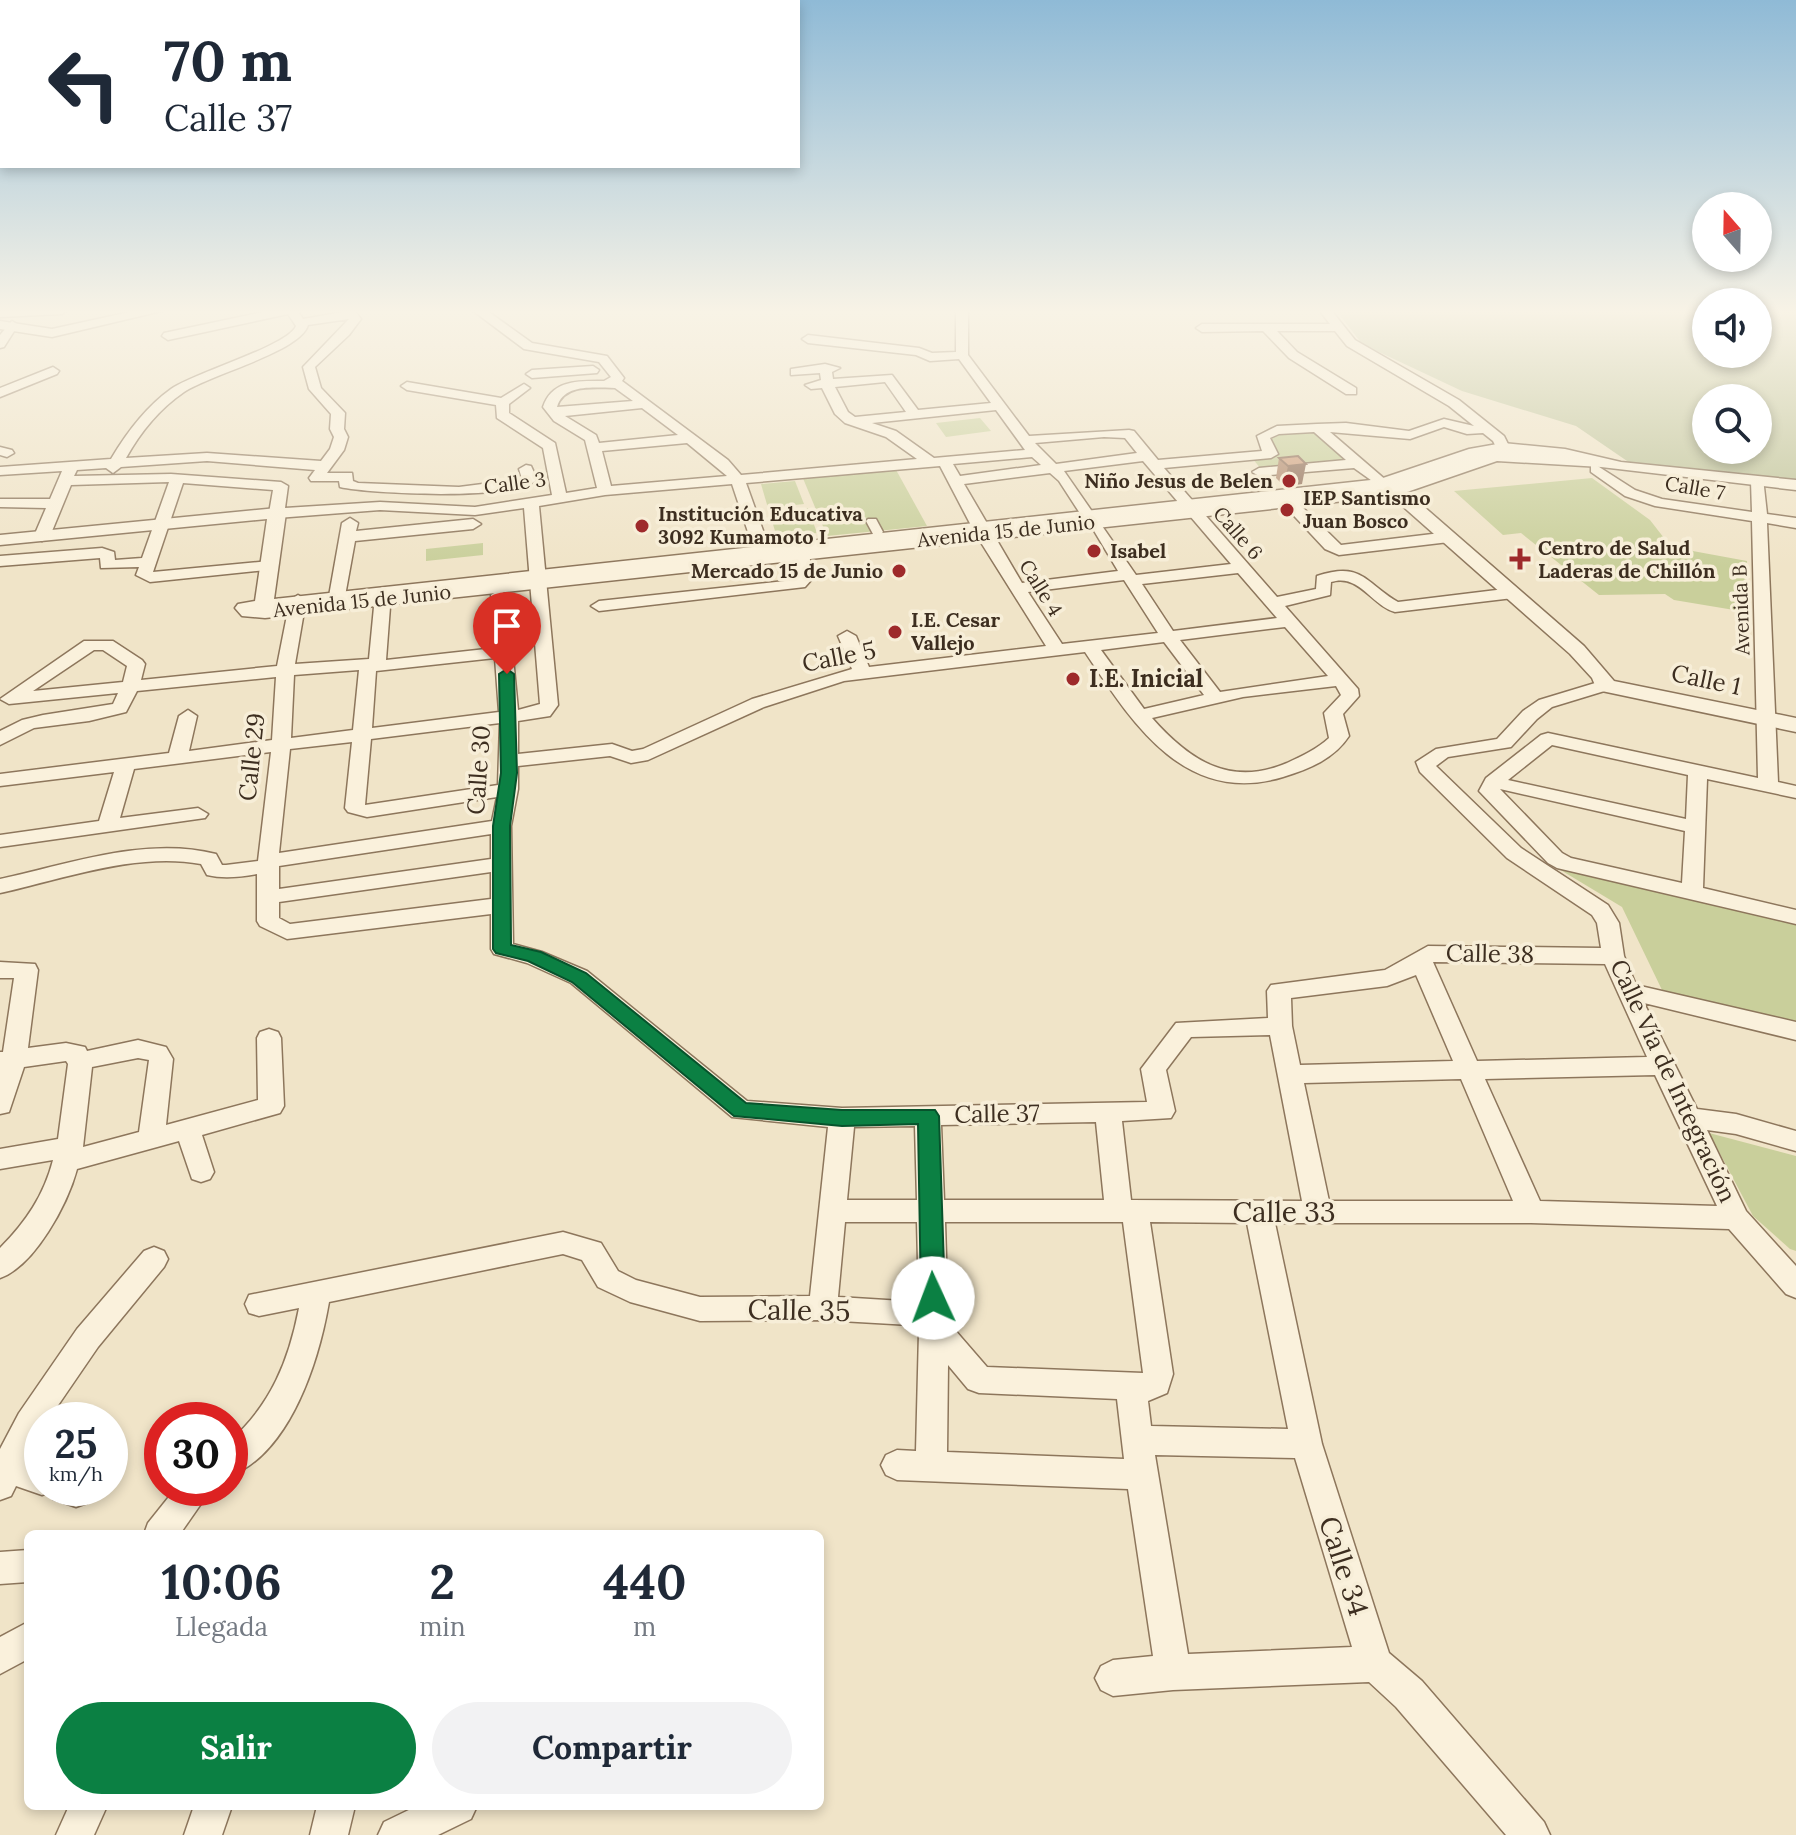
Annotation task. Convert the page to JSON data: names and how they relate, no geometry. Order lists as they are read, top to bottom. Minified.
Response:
{"streets":{"street":["Calle 3","Calle 7","Avenida 15 de Junio","Calle 6","Calle 4","Avenida B","Calle 5","Calle 1","Calle 29","Calle 30","Calle 38","Calle Vía de Integración","Calle 37","Calle 33","Calle 35","Calle 34"]},"crossings":[["Calle 3","Calle 6"],["Calle 3","Calle 4"],["Calle 7","Avenida 15 de Junio"],["Calle 7","Avenida B"],["Avenida 15 de Junio","Calle 6"],["Avenida 15 de Junio","Calle 4"],["Avenida 15 de Junio","Avenida B"],["Avenida 15 de Junio","Calle 29"],["Calle 6","Calle 5"],["Calle 4","Calle 5"],["Avenida B","Calle 1"],["Calle 5","Calle 30"],["Calle 1","Calle Vía de Integración"],["Calle 29","Calle 30"],["Calle 30","Calle 37"],["Calle 38","Calle Vía de Integración"],["Calle 38","Calle 37"],["Calle Vía de Integración","Calle 33"],["Calle 33","Calle 34"]],"places":{"other":["Niño Jesus de Belen","IEP Santismo Juan Bosco","Institución Educativa 3092 Kumamoto I","Isabel","Mercado 15 de Junio","I.E. Cesar Vallejo","I.E. Inicial"],"health":["Centro de Salud Laderas de Chillón"]},"north":"top","page":{"turn":["70 m","Calle 37"],"speed":"25 km/h","limit":"30","eta":["10:06","Llegada","2","min","440","m"],"buttons":["Salir","Compartir"]}}
